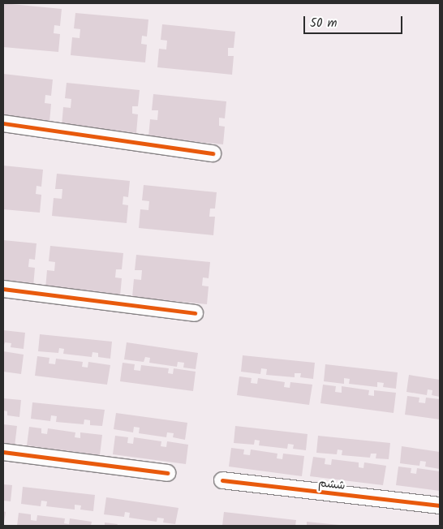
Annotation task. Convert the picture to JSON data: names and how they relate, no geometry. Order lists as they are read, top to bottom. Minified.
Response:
{"streets":{"street":["ششم"]},"scale_bar":"50 m"}
